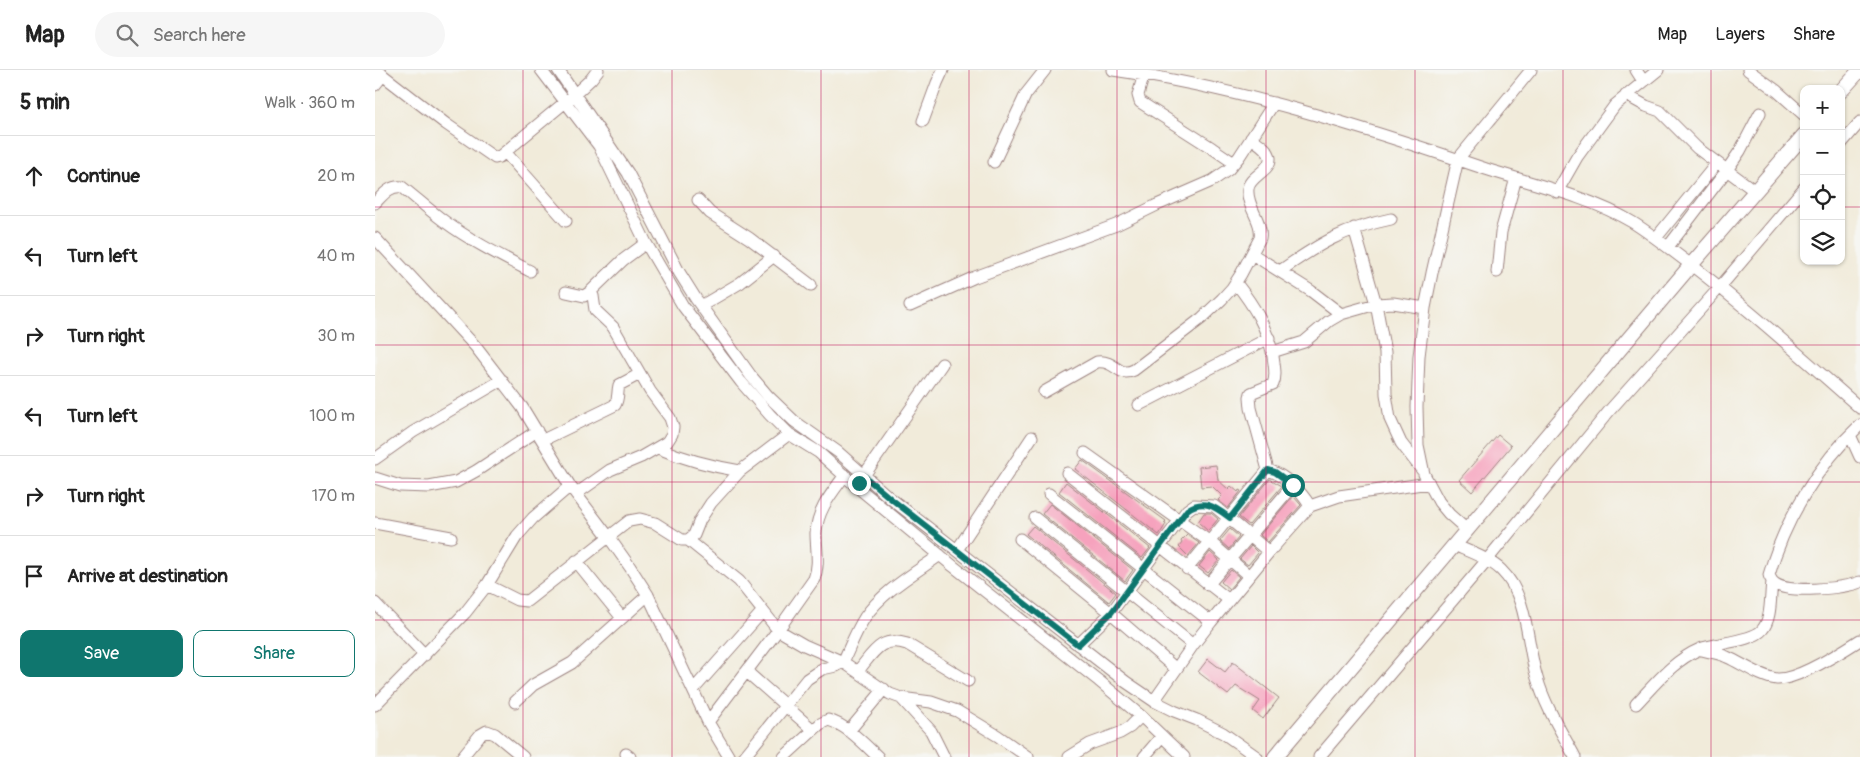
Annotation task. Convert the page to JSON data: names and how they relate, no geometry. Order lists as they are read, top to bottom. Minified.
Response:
{"page":{"header":"Map","search":"Search here","nav":["Map","Layers","Share"],"heading":["5 min","Walk · 360 m"],"map_buttons":["+","−"],"list":[["Continue","20 m"],["Turn left","40 m"],["Turn right","30 m"],["Turn left","100 m"],["Turn right","170 m"],"Arrive at destination"],"buttons":["Save","Share"]}}
